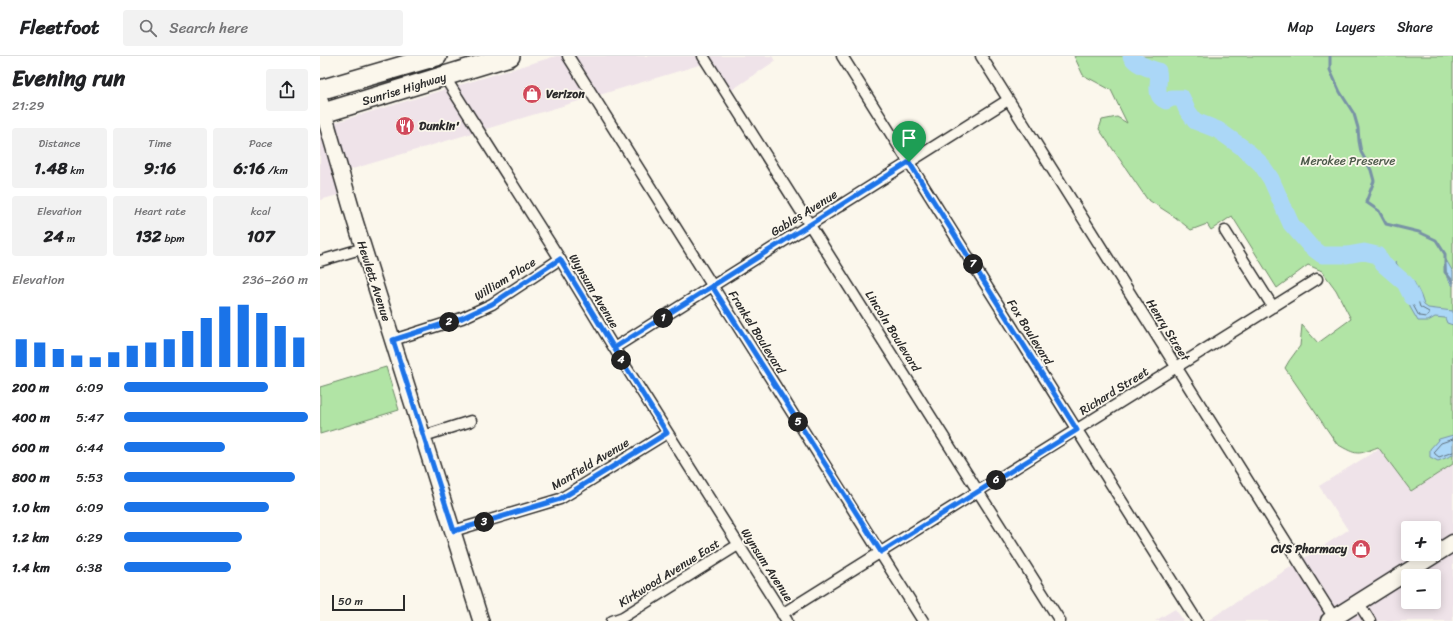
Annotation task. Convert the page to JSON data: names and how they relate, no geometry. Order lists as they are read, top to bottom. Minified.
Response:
{"streets":{"highway":["Sunrise Highway"],"street":["Gables Avenue","William Place","Hewlett Avenue","Wynsum Avenue","Henry Street","Lincoln Boulevard","Frankel Boulevard","Fox Boulevard","Richard Street","Manfield Avenue","Kirkwood Avenue East"]},"crossings":[["Sunrise Highway","Hewlett Avenue"],["Sunrise Highway","Wynsum Avenue"],["Gables Avenue","Wynsum Avenue"],["Gables Avenue","Henry Street"],["Gables Avenue","Lincoln Boulevard"],["Gables Avenue","Frankel Boulevard"],["Gables Avenue","Fox Boulevard"],["William Place","Hewlett Avenue"],["William Place","Wynsum Avenue"],["Hewlett Avenue","Manfield Avenue"],["Wynsum Avenue","Richard Street"],["Wynsum Avenue","Manfield Avenue"],["Wynsum Avenue","Kirkwood Avenue East"],["Henry Street","Richard Street"],["Lincoln Boulevard","Richard Street"],["Frankel Boulevard","Richard Street"],["Fox Boulevard","Richard Street"]],"parks":["Merokee Preserve"],"places":{"shop":["Verizon","CVS Pharmacy"],"restaurant":["Dunkin'"]},"scale_bar":"50 m","page":{"header":"Fleetfoot","search":"Search here","nav":["Map","Layers","Share"],"heading":["Evening run","21:29"],"stats":[["Distance","1.48 km"],["Time","9:16"],["Pace","6:16 /km"],["Elevation","24 m"],["Heart rate","132 bpm"],["kcal","107"]],"pins":["7","1","2","4","5","6","3"],"chart":["Elevation","236–260 m"],"list":[{"name":"200 m","note":"6:09"},{"name":"400 m","note":"5:47"},{"name":"600 m","note":"6:44"},{"name":"800 m","note":"5:53"},{"name":"1.0 km","note":"6:09"},{"name":"1.2 km","note":"6:29"},{"name":"1.4 km","note":"6:38"}],"map_buttons":["+","−"],"scale":"50 m"}}
